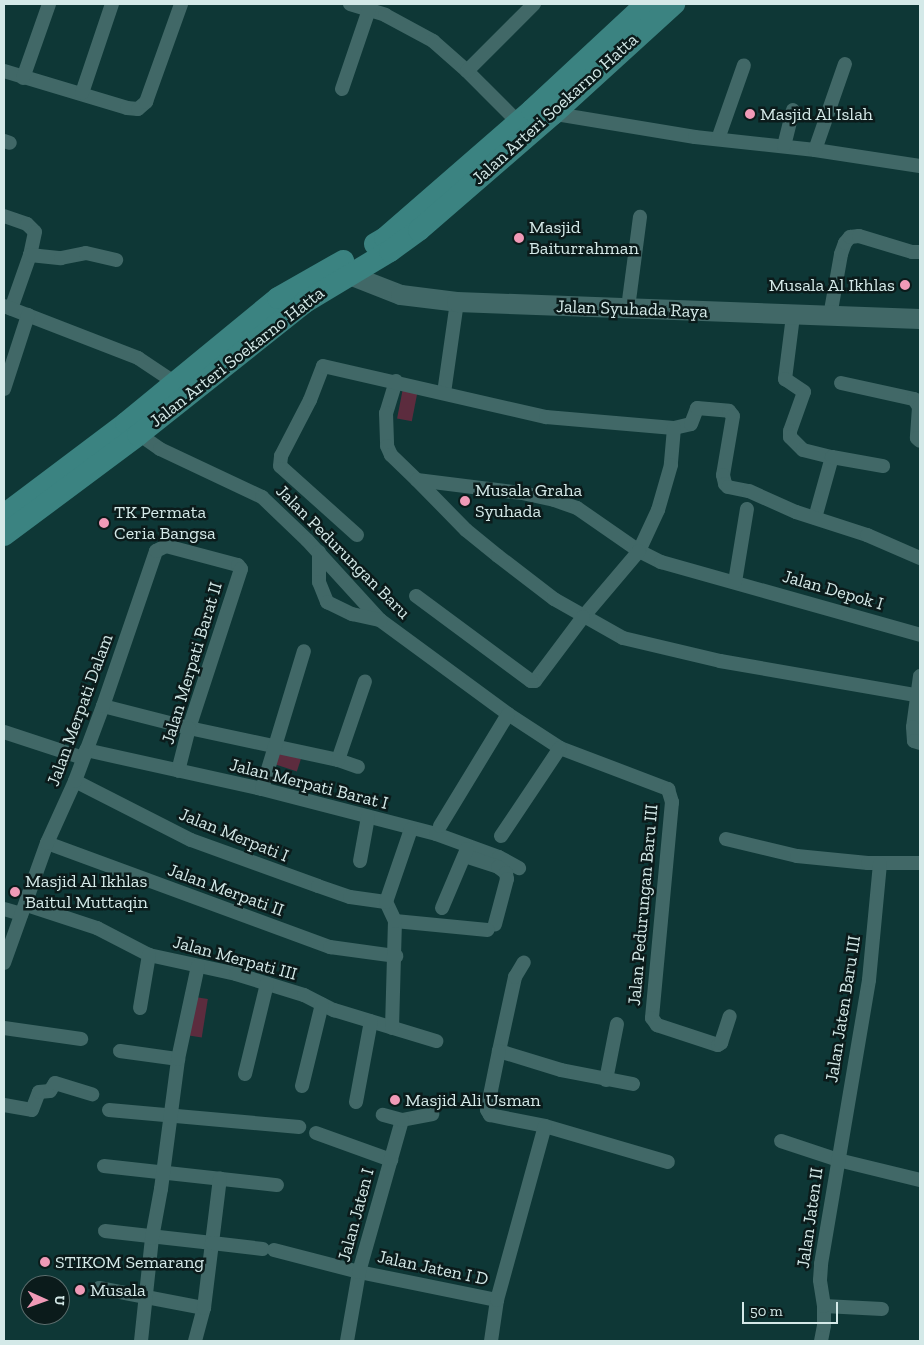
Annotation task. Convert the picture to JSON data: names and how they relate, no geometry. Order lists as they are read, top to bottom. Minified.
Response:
{"streets":{"main road":["Jalan Arteri Soekarno Hatta"],"street":["Jalan Syuhada Raya","Jalan Pedurungan Baru","Jalan Depok I","Jalan Merpati Barat II","Jalan Merpati Dalam","Jalan Merpati Barat I","Jalan Merpati I","Jalan Merpati II","Jalan Pedurungan Baru III","Jalan Merpati III","Jalan Jaten Baru III","Jalan Jaten I","Jalan Jaten II","Jalan Jaten I D"]},"crossings":[["Jalan Arteri Soekarno Hatta","Jalan Syuhada Raya"],["Jalan Arteri Soekarno Hatta","Jalan Pedurungan Baru"],["Jalan Pedurungan Baru","Jalan Pedurungan Baru III"],["Jalan Merpati Barat II","Jalan Merpati Dalam"],["Jalan Merpati Barat II","Jalan Merpati Barat I"],["Jalan Merpati Dalam","Jalan Merpati Barat I"],["Jalan Merpati Dalam","Jalan Merpati I"],["Jalan Merpati Dalam","Jalan Merpati II"],["Jalan Merpati Dalam","Jalan Merpati III"],["Jalan Jaten Baru III","Jalan Jaten II"],["Jalan Jaten I","Jalan Jaten I D"]],"places":["Masjid Al Islah","Masjid Baiturrahman","Musala Al Ikhlas","Musala Graha Syuhada","TK Permata Ceria Bangsa","Masjid Al Ikhlas Baitul Muttaqin","Masjid Ali Usman","STIKOM Semarang","Musala"],"scale_bar":"50 m","north":"right"}
